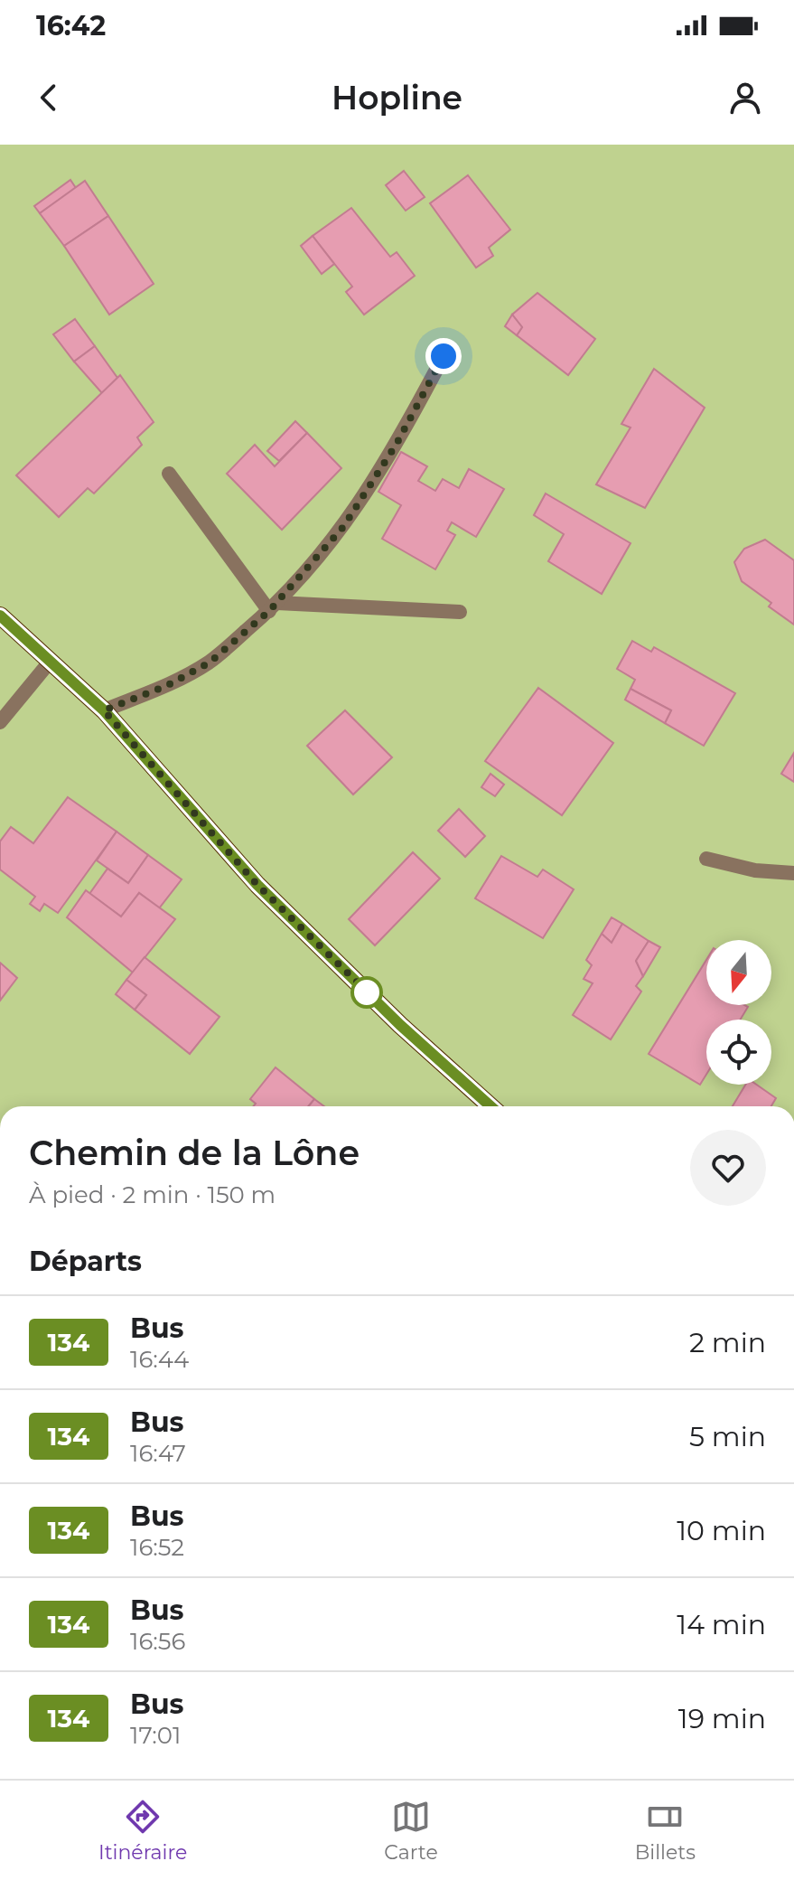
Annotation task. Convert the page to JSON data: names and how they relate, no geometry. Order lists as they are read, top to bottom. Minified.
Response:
{"lines":["bus line 134"],"north":"bottom","page":{"status":"16:42","header":"Hopline","heading":[["Chemin de la Lône","À pied · 2 min · 150 m"],"Départs"],"list":[{"mark":"134","name":"Bus","note":"16:44","value":"2 min"},{"mark":"134","name":"Bus","note":"16:47","value":"5 min"},{"mark":"134","name":"Bus","note":"16:52","value":"10 min"},{"mark":"134","name":"Bus","note":"16:56","value":"14 min"},{"mark":"134","name":"Bus","note":"17:01","value":"19 min"}],"tabs":["Itinéraire","Carte","Billets"]}}
